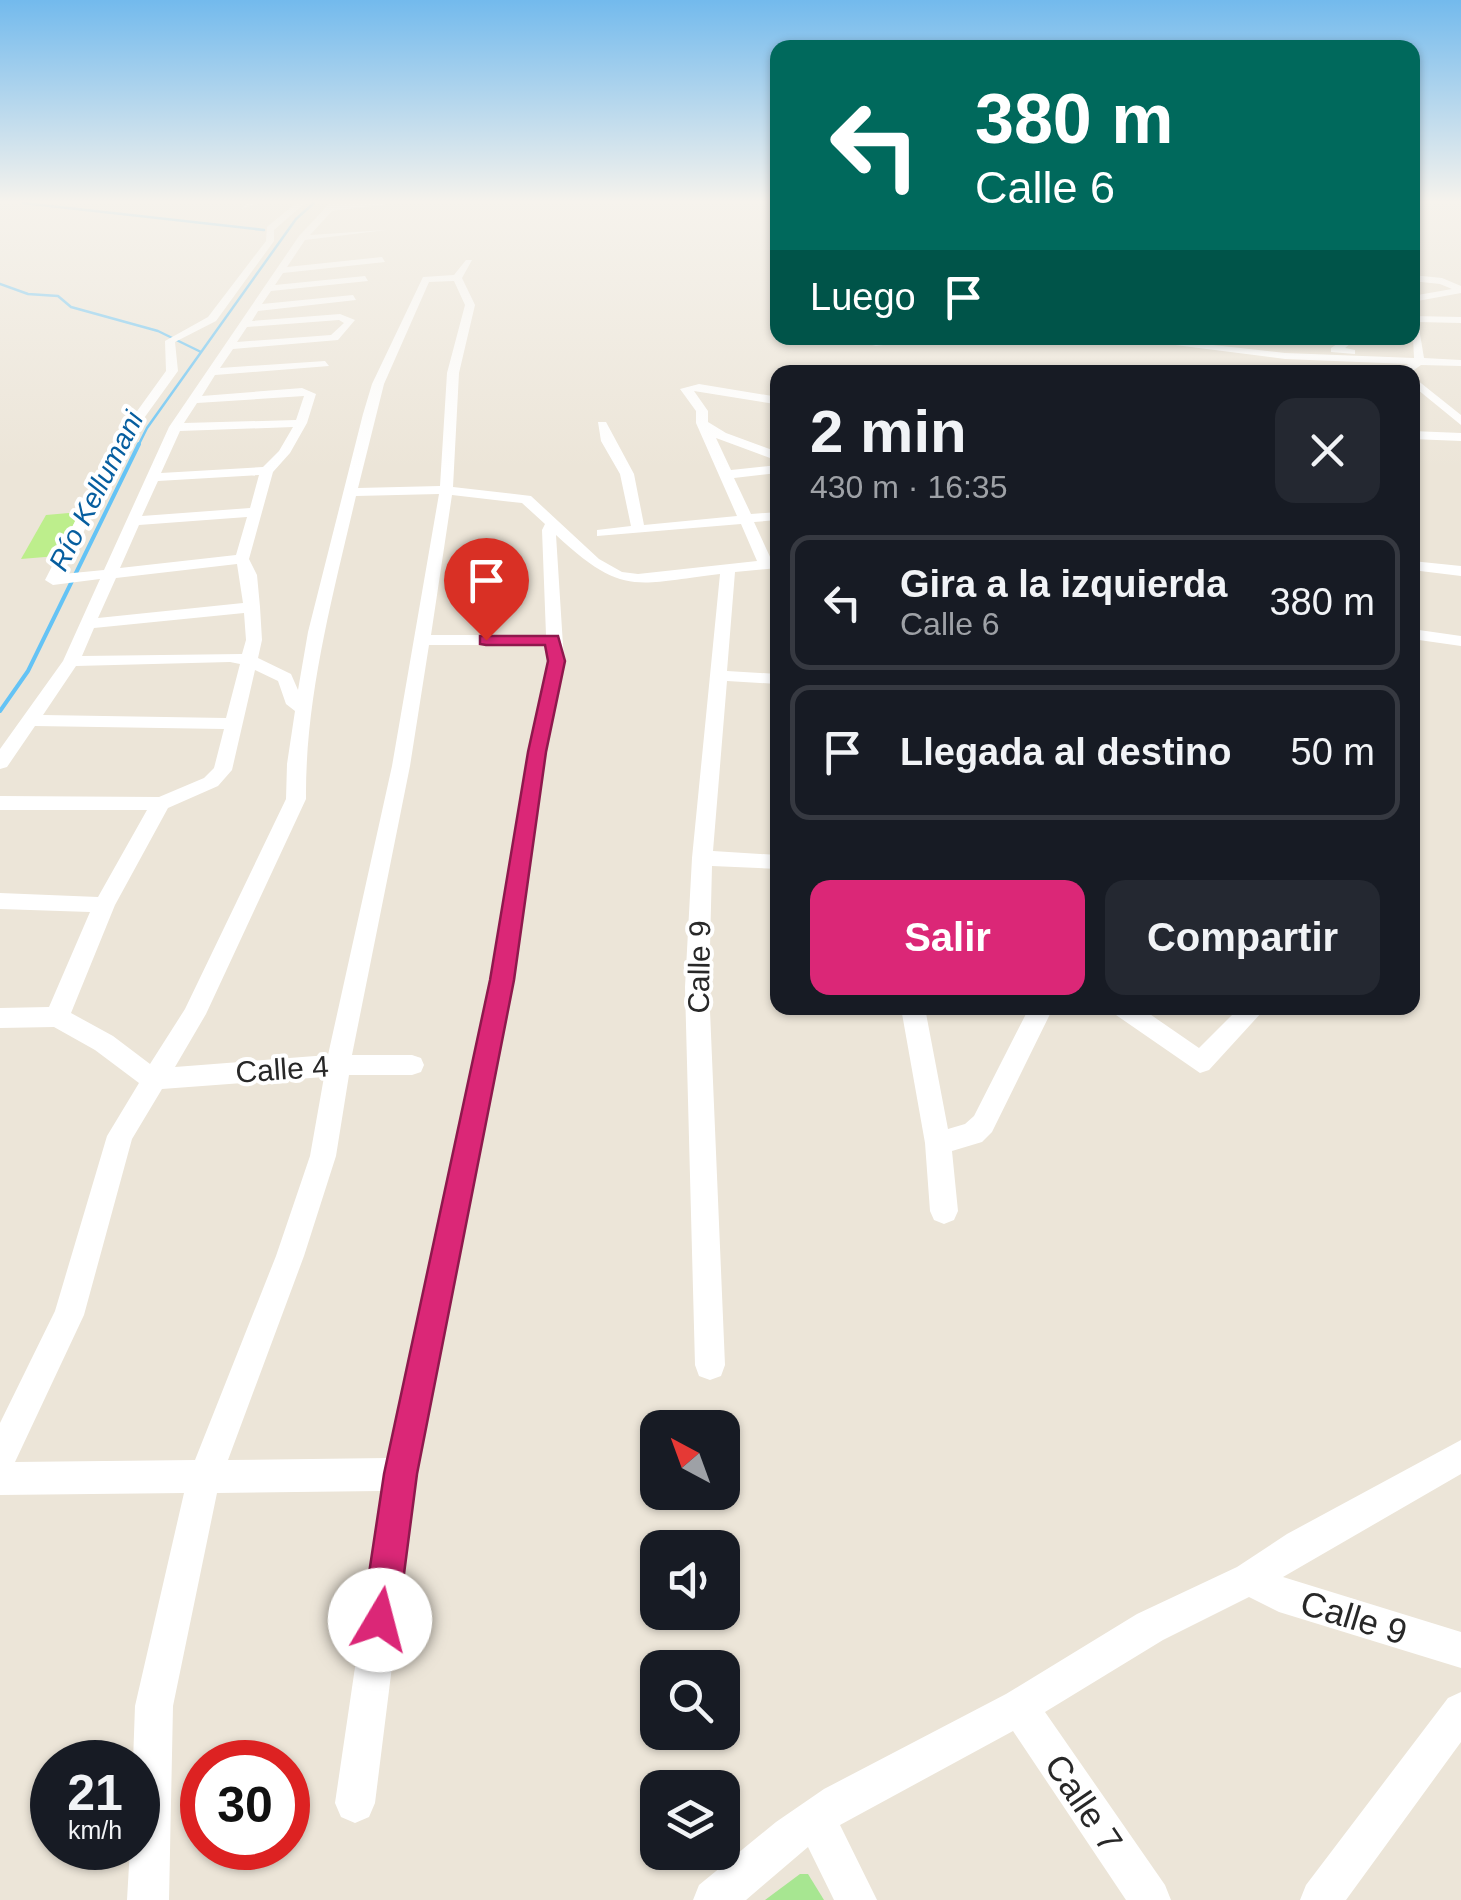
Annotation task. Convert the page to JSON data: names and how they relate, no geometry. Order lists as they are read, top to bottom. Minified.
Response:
{"streets":{"street":["Calle 9","Calle 4","Calle 7"]},"water":["Río Kellumani"],"north":"top left","page":{"turn":["380 m","Calle 6"],"then":"Luego","heading":["2 min","430 m · 16:35"],"list":[{"name":"Gira a la izquierda","note":"Calle 6","value":"380 m"},{"name":"Llegada al destino","value":"50 m"}],"buttons":["Salir","Compartir"],"speed":"21 km/h","limit":"30"}}
